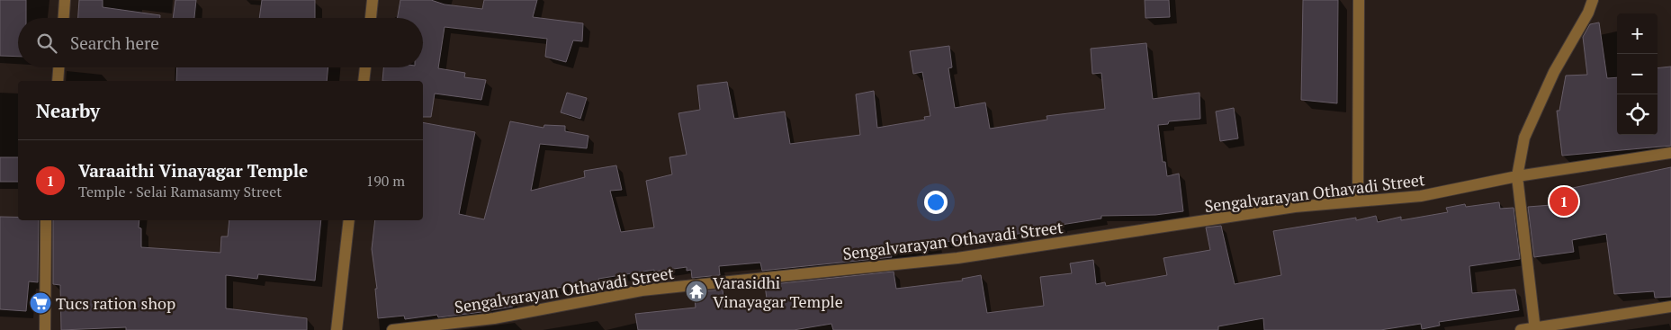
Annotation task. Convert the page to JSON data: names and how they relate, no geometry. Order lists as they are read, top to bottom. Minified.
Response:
{"streets":{"street":["Sengalvarayan Othavadi Street"]},"places":{"temple":["Varasidhi Vinayagar Temple"],"supermarket":["Tucs ration shop"]},"page":{"map_buttons":["+","−"],"search":"Search here","heading":"Nearby","list":[{"mark":"1","name":"Varaaithi Vinayagar Temple","note":"Temple · Selai Ramasamy Street","value":"190 m"}],"pins":"1"}}
